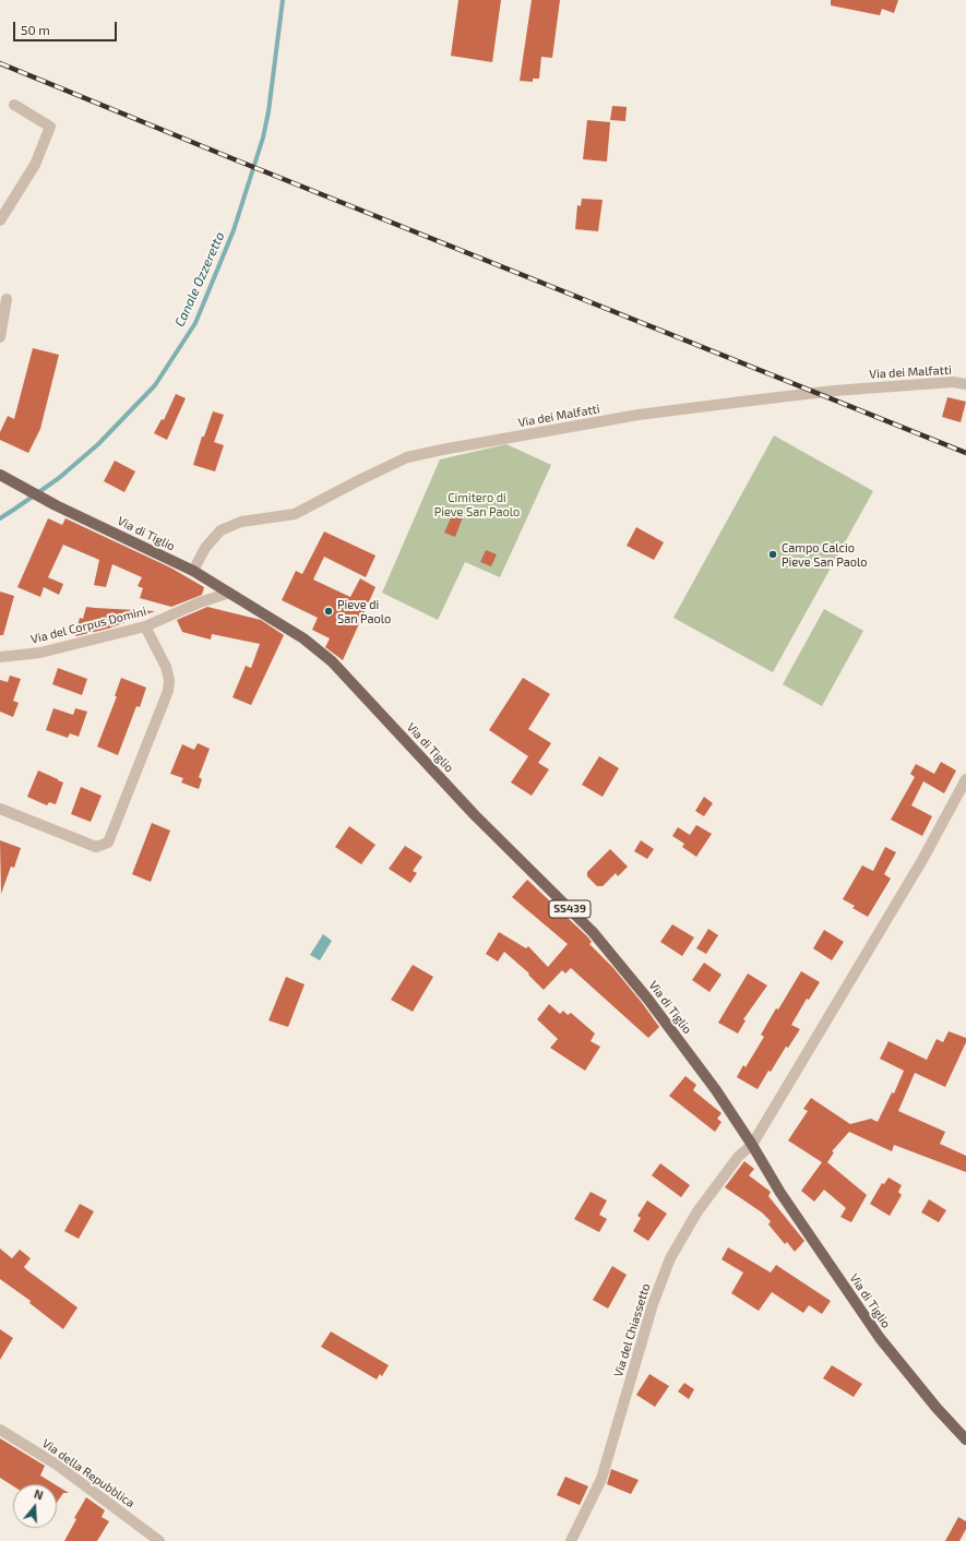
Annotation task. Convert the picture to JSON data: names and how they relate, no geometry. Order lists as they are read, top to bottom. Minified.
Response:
{"streets":{"main road":["Via di Tiglio","SS439"],"street":["Via dei Malfatti","Via del Corpus Domini","Via del Chiassetto","Via della Repubblica"]},"crossings":[["Via dei Malfatti","Via di Tiglio"],["Via di Tiglio","Via del Corpus Domini"],["Via di Tiglio","Via del Chiassetto"]],"water":["Canale Ozzeretto"],"parks":["Cimitero di Pieve San Paolo"],"places":["Campo Calcio Pieve San Paolo","Pieve di San Paolo"],"scale_bar":"50 m","north":"top"}
